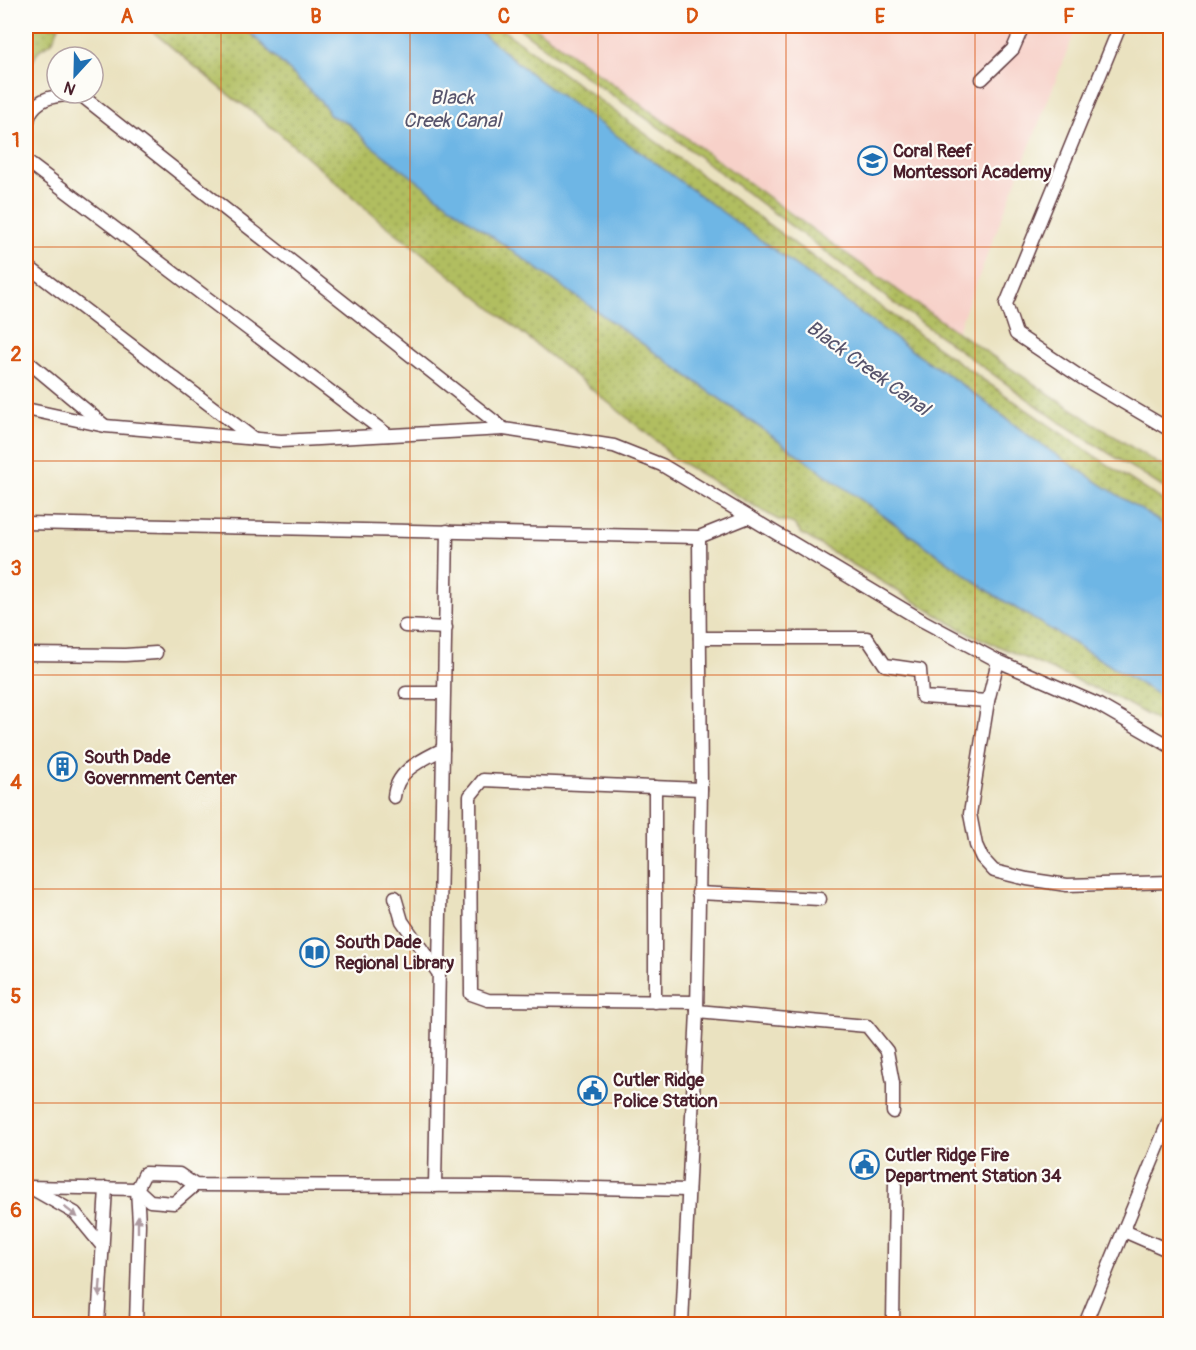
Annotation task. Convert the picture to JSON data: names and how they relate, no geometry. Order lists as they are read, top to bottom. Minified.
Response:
{"water":["Black Creek Canal"],"places":{"school or university":["Coral Reef Montessori Academy"],"building":["South Dade Government Center"],"library":["South Dade Regional Library"],"public building":["Cutler Ridge Police Station","Cutler Ridge Fire Department Station 34"]},"north":"bottom","grid":{"columns":["A","B","C","D","E","F"],"rows":["1","2","3","4","5","6"]}}
